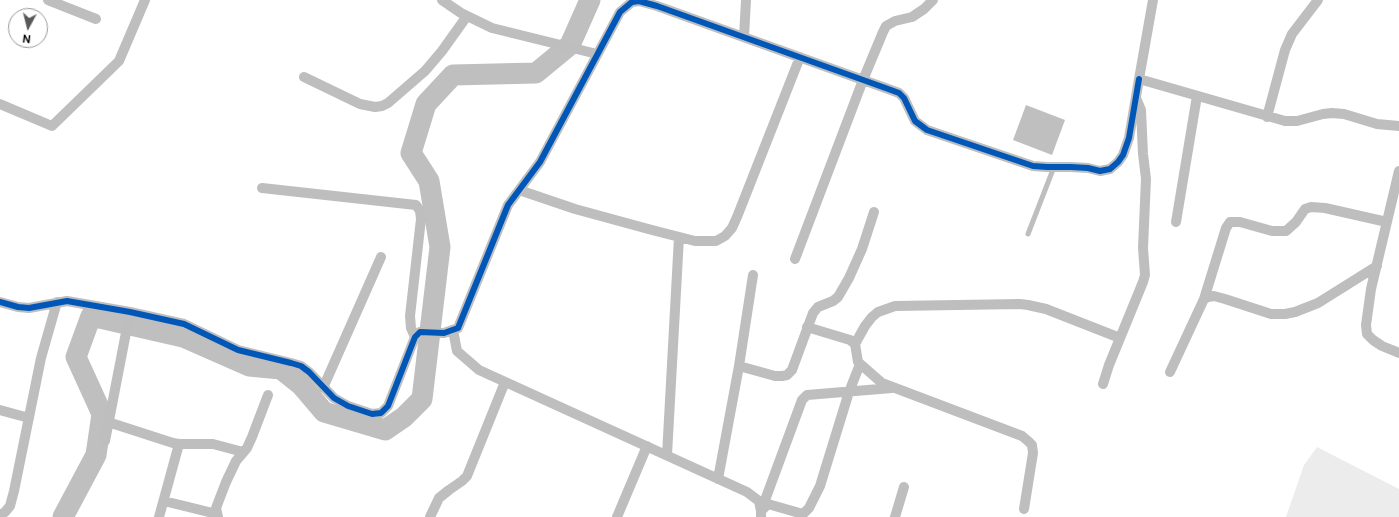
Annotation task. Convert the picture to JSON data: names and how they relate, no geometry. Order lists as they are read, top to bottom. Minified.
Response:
{"north":"bottom"}
